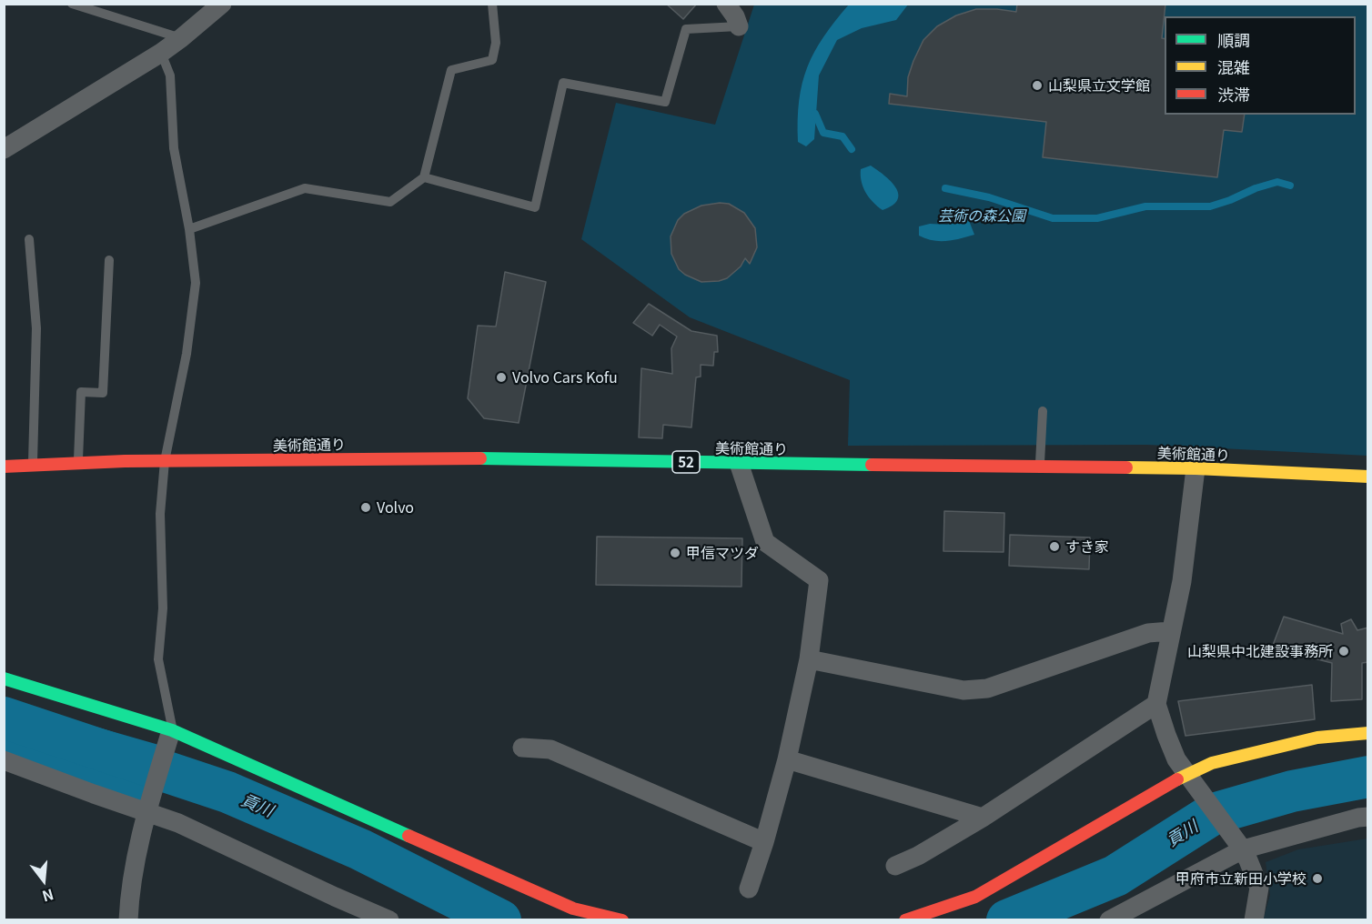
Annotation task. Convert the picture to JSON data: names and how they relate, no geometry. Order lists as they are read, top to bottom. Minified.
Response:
{"streets":{"main road":["美術館通り","52"]},"water":["貢川"],"parks":["芸術の森公園"],"places":["山梨県立文学館","Volvo Cars Kofu","Volvo","すき家","甲信マツダ","山梨県中北建設事務所","甲府市立新田小学校"],"legend":["順調","混雑","渋滞"],"north":"bottom"}
